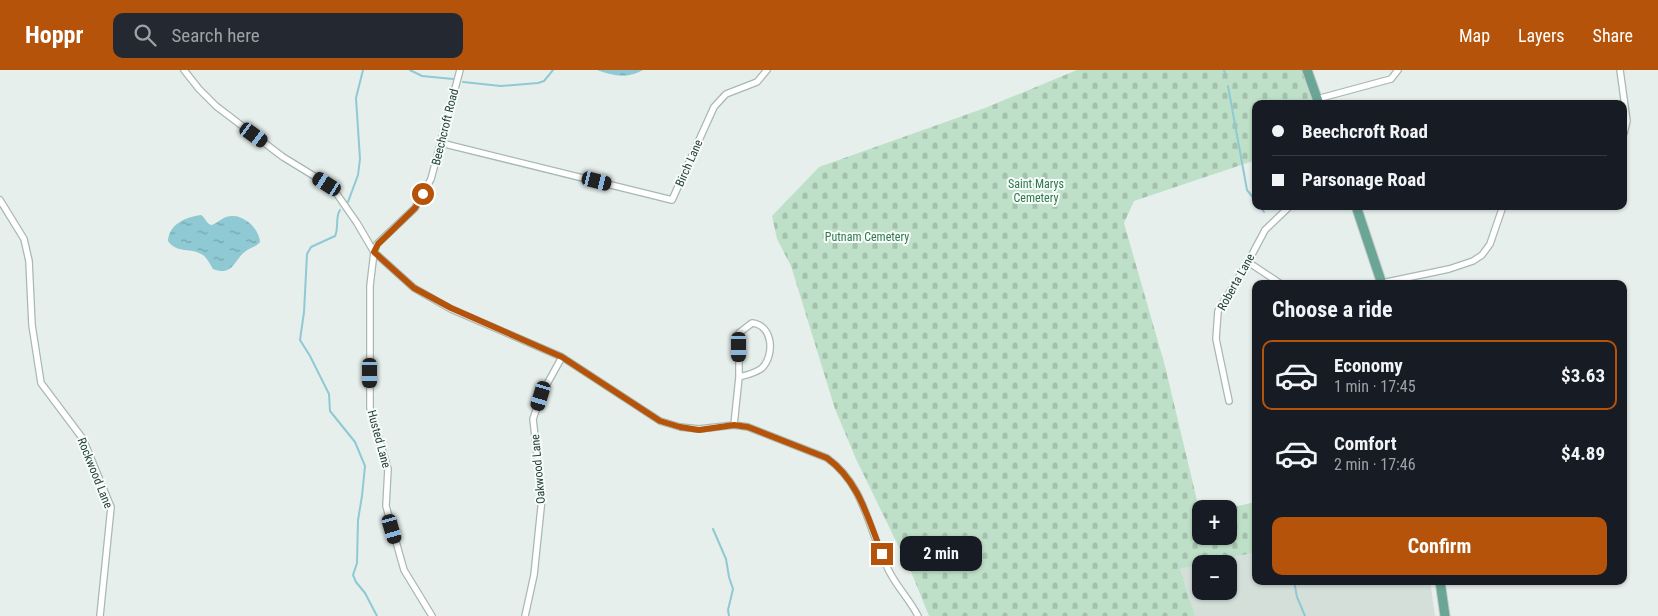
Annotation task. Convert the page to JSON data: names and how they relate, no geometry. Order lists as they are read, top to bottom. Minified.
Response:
{"streets":{"street":["Beechcroft Road","Birch Lane","Roberta Lane","Husted Lane","Oakwood Lane","Rockwood Lane"]},"crossings":[["Beechcroft Road","Birch Lane"],["Beechcroft Road","Husted Lane"]],"parks":["Saint Marys Cemetery","Putnam Cemetery"],"page":{"header":"Hoppr","search":"Search here","nav":["Map","Layers","Share"],"banner":["Beechcroft Road","Parsonage Road"],"heading":"Choose a ride","list":[{"name":"Economy","note":"1 min · 17:45","value":"$3.63"},{"name":"Comfort","note":"2 min · 17:46","value":"$4.89"}],"map_buttons":["+","−"],"buttons":"Confirm","bubble":"2 min"}}
